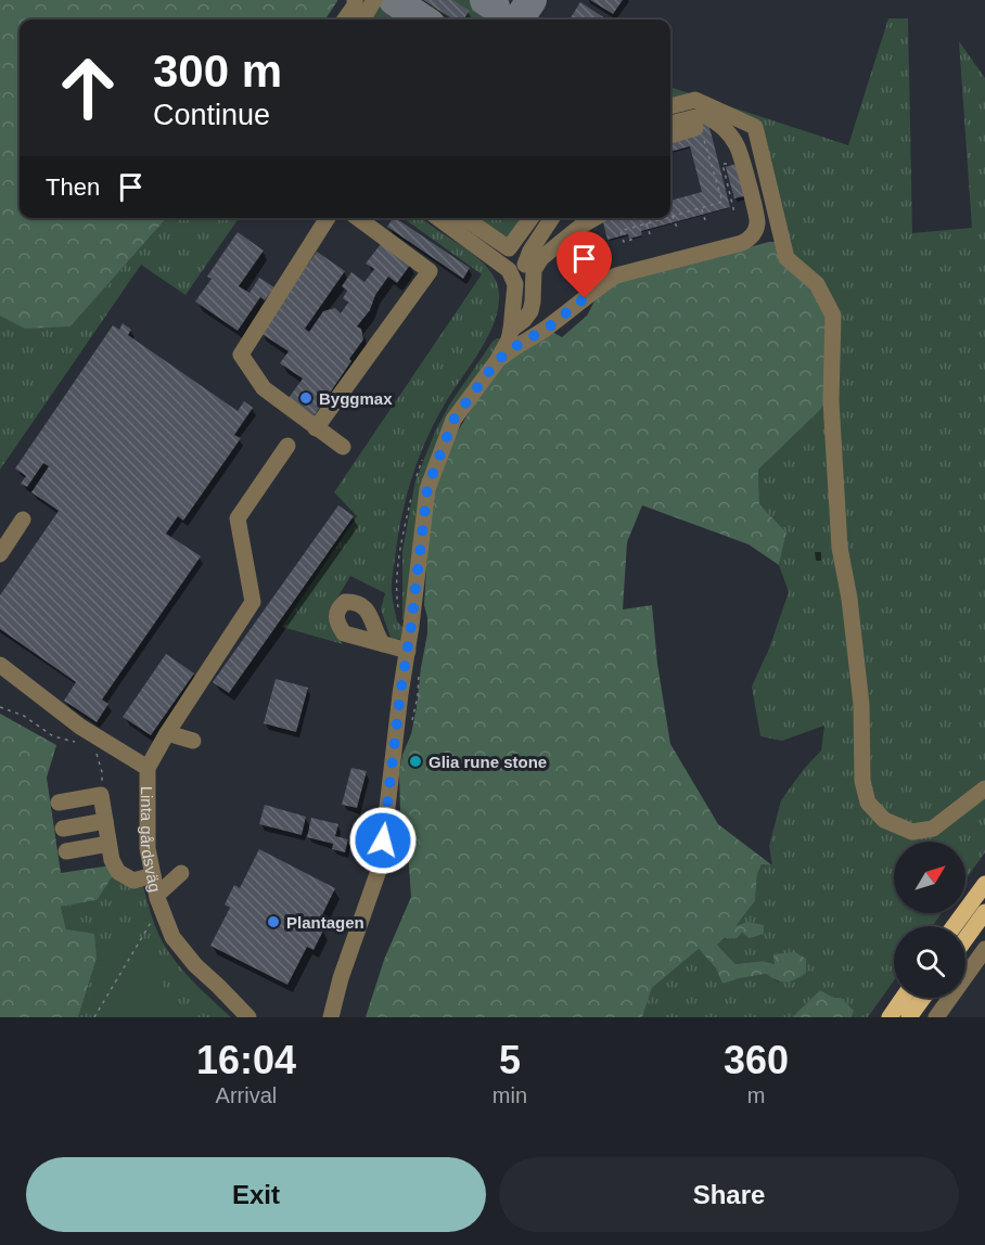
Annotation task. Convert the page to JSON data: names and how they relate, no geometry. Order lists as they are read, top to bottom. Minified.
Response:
{"streets":{"street":["Linta gårdsväg"]},"places":["Byggmax","Glia rune stone","Plantagen"],"north":"top right","page":{"turn":["300 m","Continue"],"then":"Then","eta":["16:04","Arrival","5","min","360","m"],"buttons":["Exit","Share"]}}
